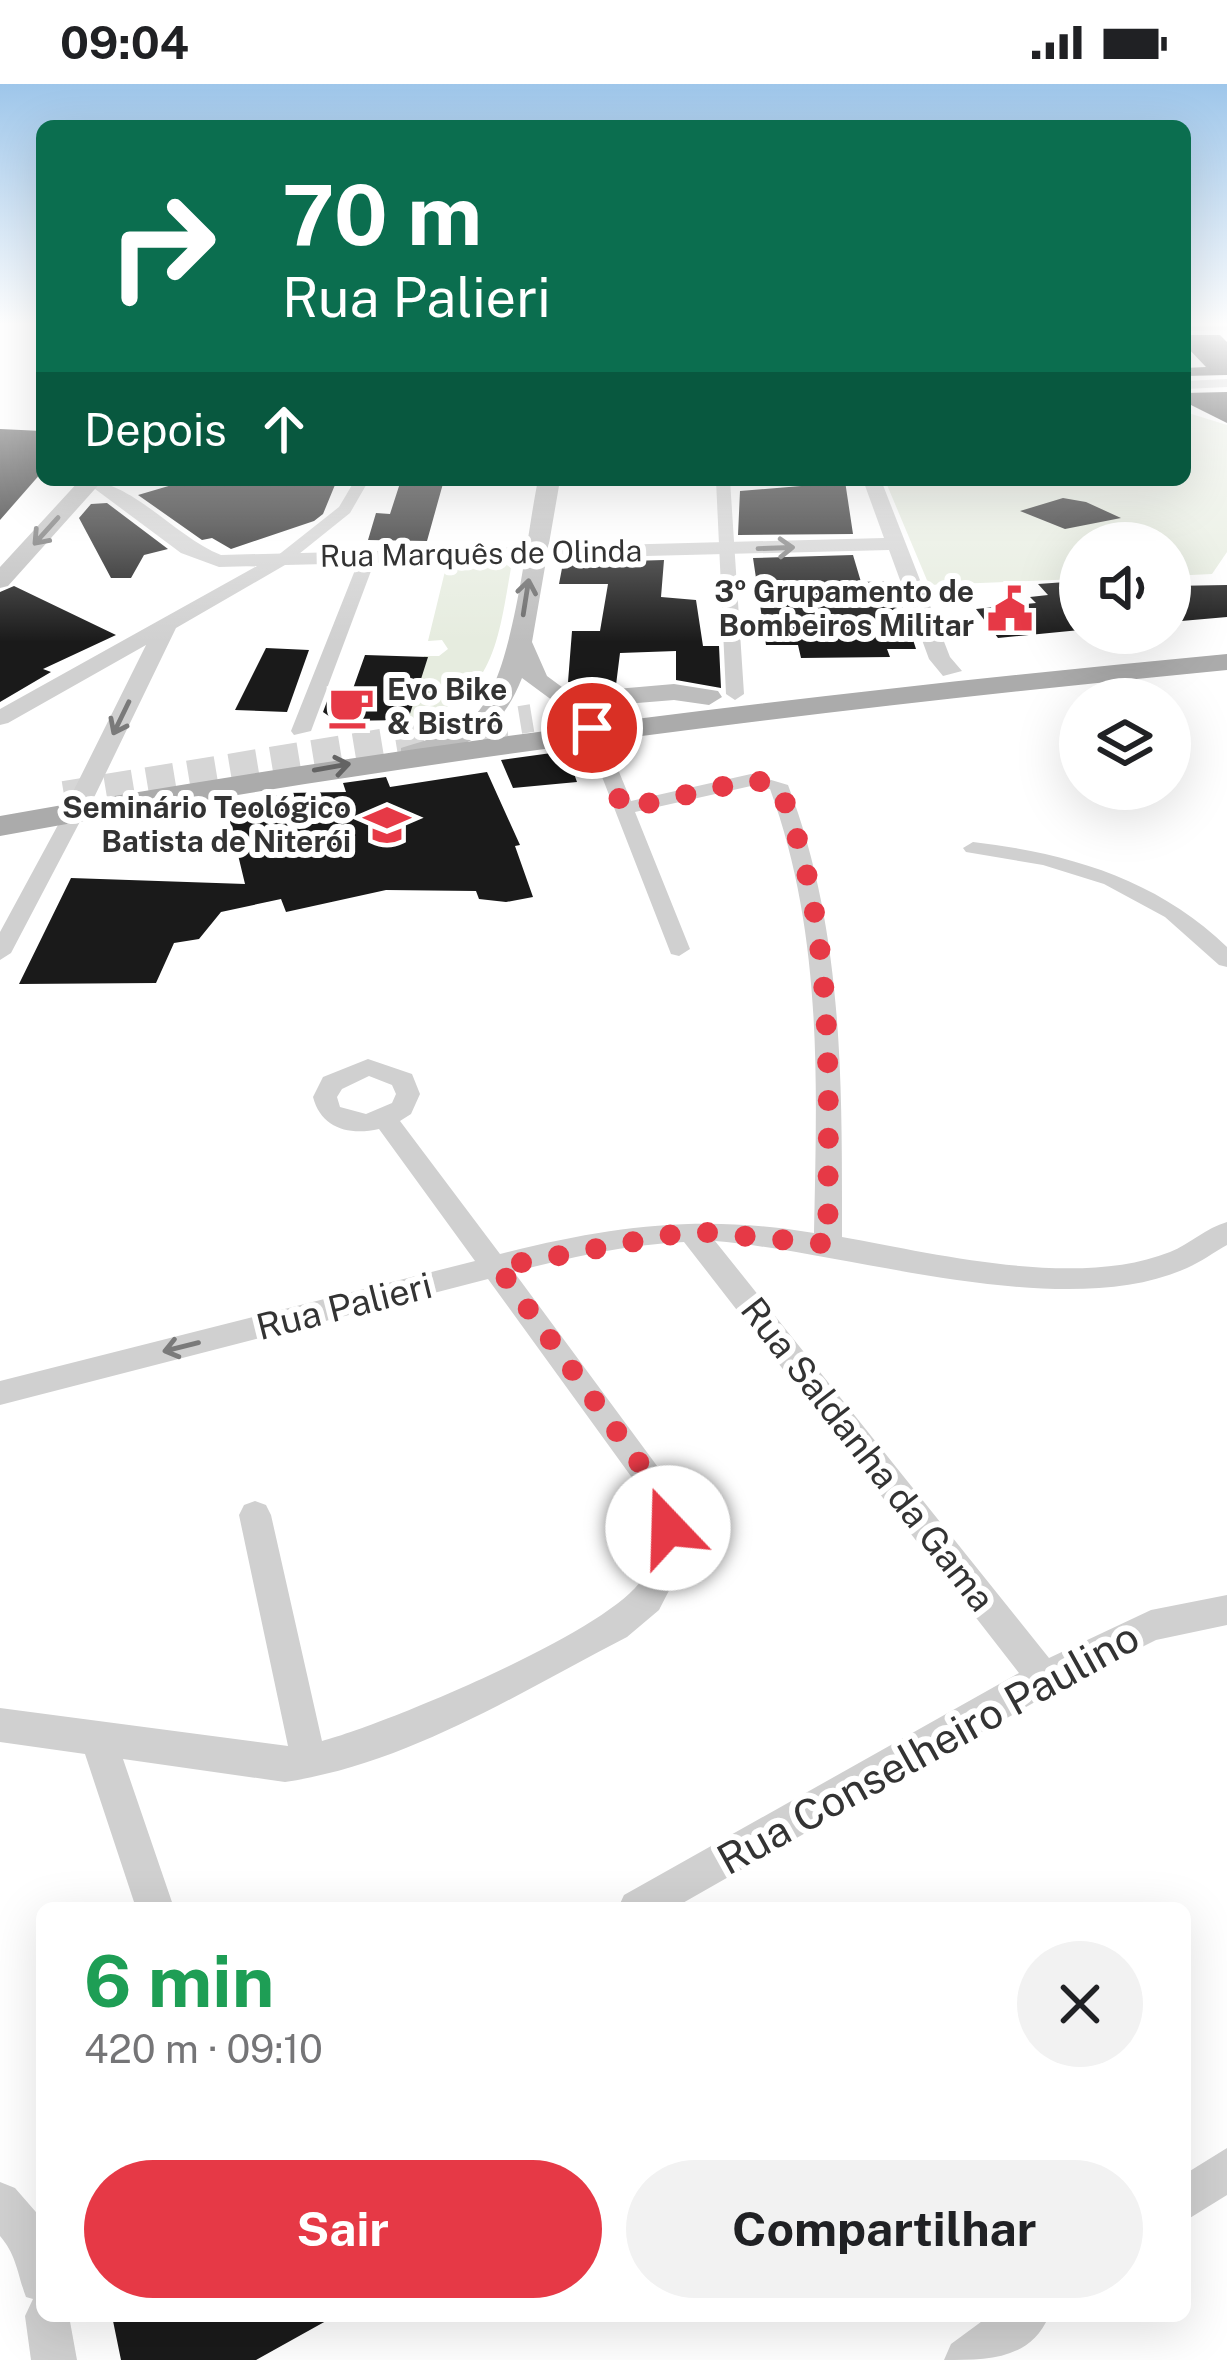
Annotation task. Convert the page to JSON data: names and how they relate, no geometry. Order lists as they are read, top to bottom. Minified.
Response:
{"streets":{"street":["Rua Marquês de Olinda","Rua Palieri","Rua Saldanha da Gama","Rua Conselheiro Paulino"]},"crossings":[["Rua Palieri","Rua Saldanha da Gama"],["Rua Saldanha da Gama","Rua Conselheiro Paulino"]],"one_way":["Rua Palieri"],"places":{"public building":["3º Grupamento de Bombeiros Militar"],"cafe":["Evo Bike & Bistrô"],"school or university":["Seminário Teológico Batista de Niterói"]},"page":{"status":"09:04","turn":["70 m","Rua Palieri"],"then":"Depois","heading":["6 min","420 m · 09:10"],"buttons":["Sair","Compartilhar"]}}
